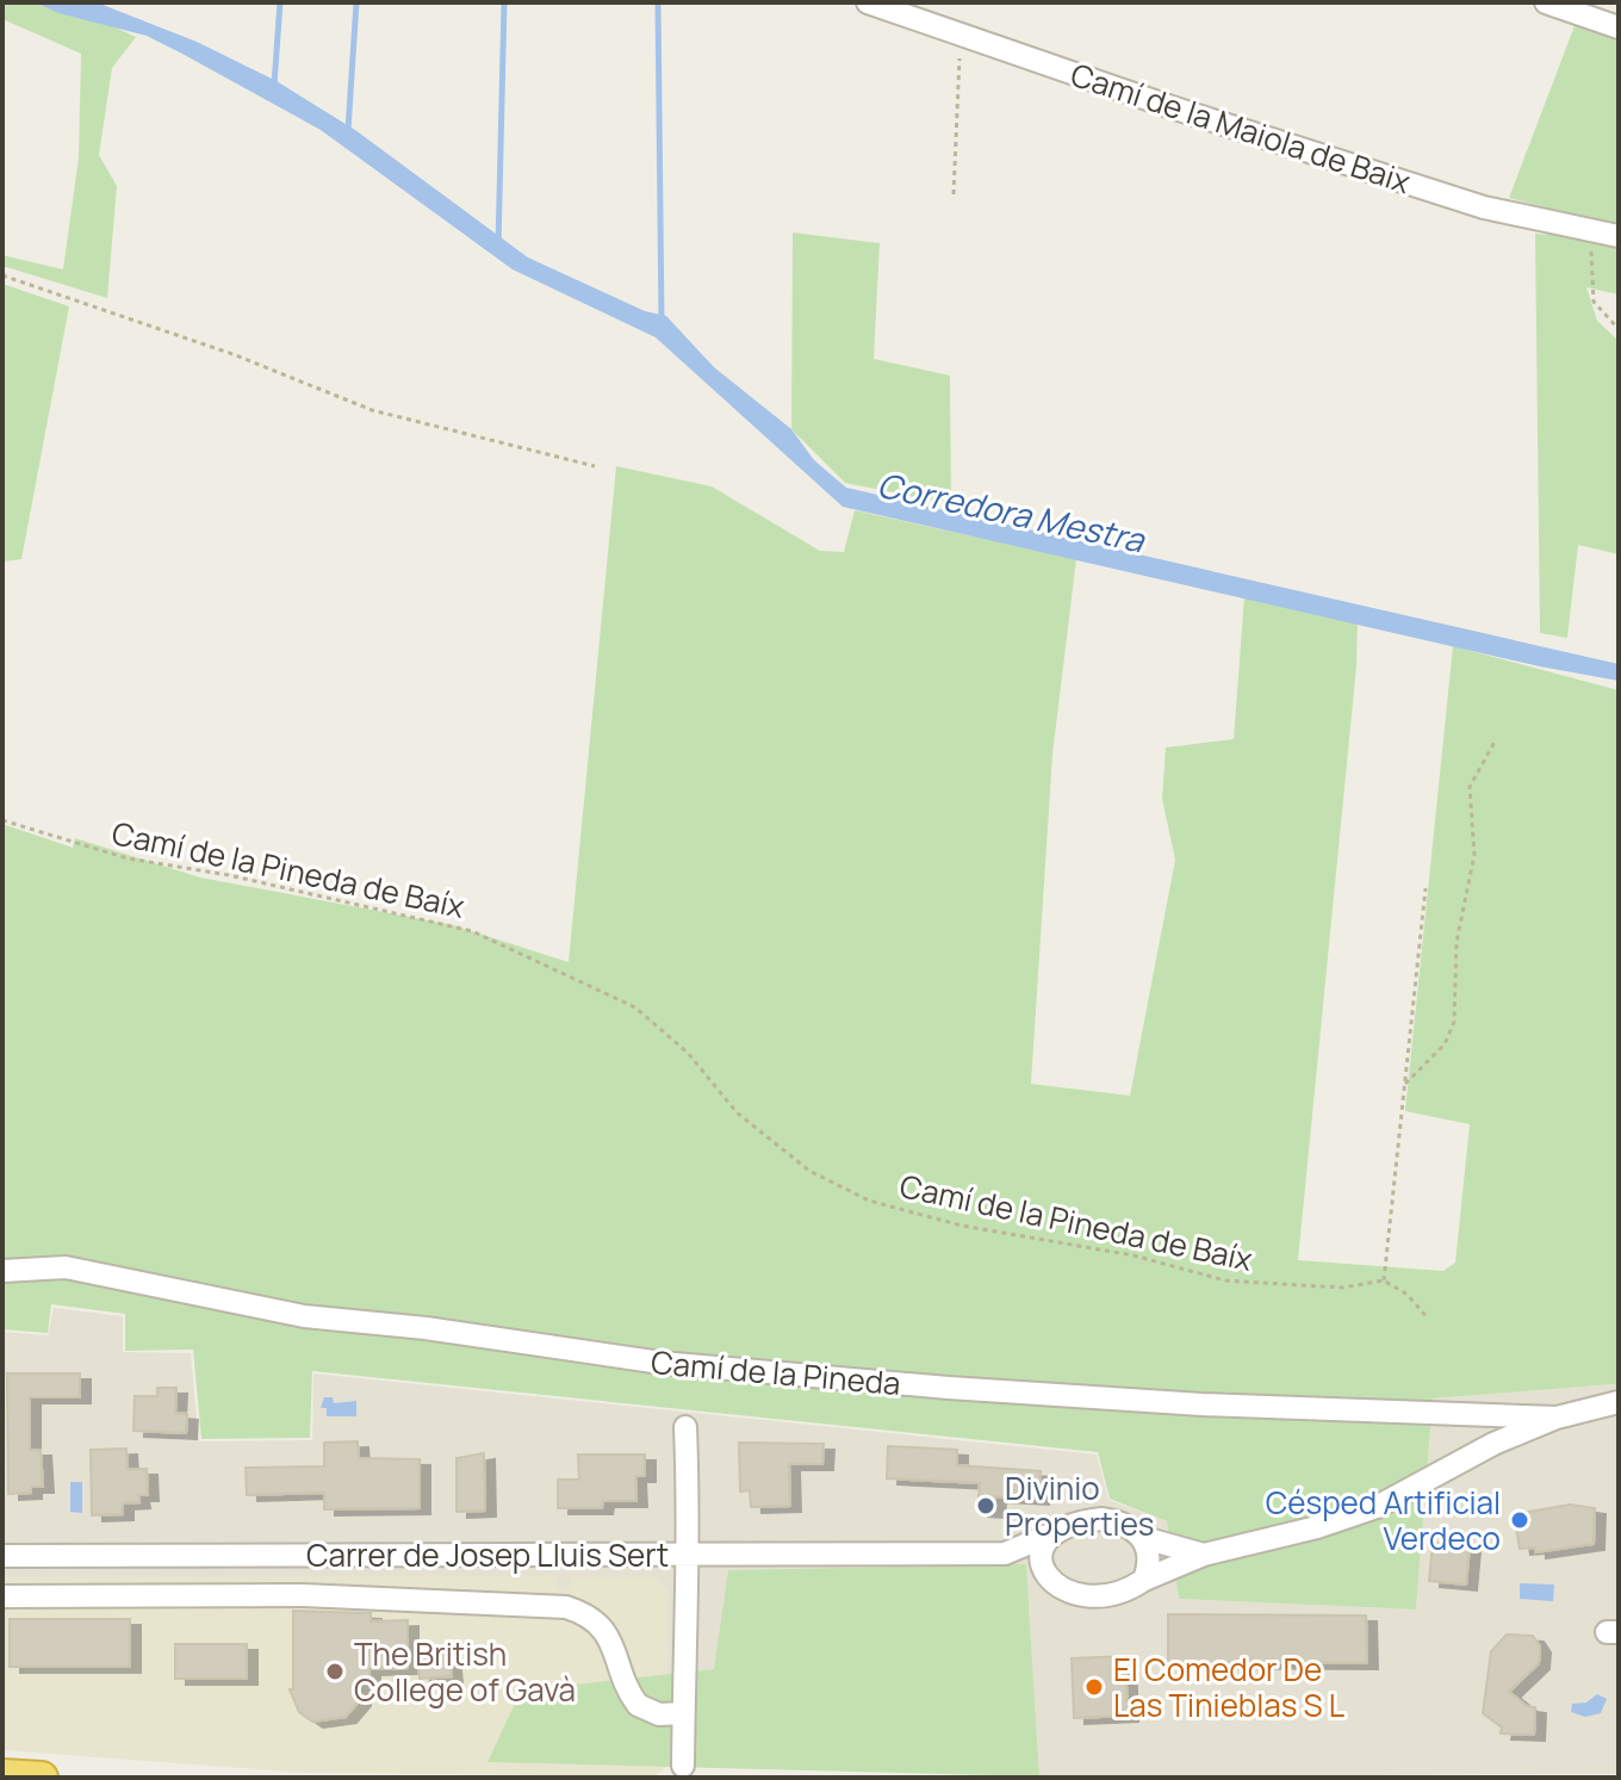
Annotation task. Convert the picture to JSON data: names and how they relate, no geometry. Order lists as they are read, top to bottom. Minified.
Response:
{"streets":{"street":["Camí de la Maiola de Baix","Camí de la Pineda","Carrer de Josep Lluis Sert"],"path":["Camí de la Pineda de Baíx"]},"crossings":[["Camí de la Pineda","Carrer de Josep Lluis Sert"]],"water":["Corredora Mestra"],"places":["Divinio Properties","Césped Artificial Verdeco","The British College of Gavà","El Comedor De Las Tinieblas S L"]}
